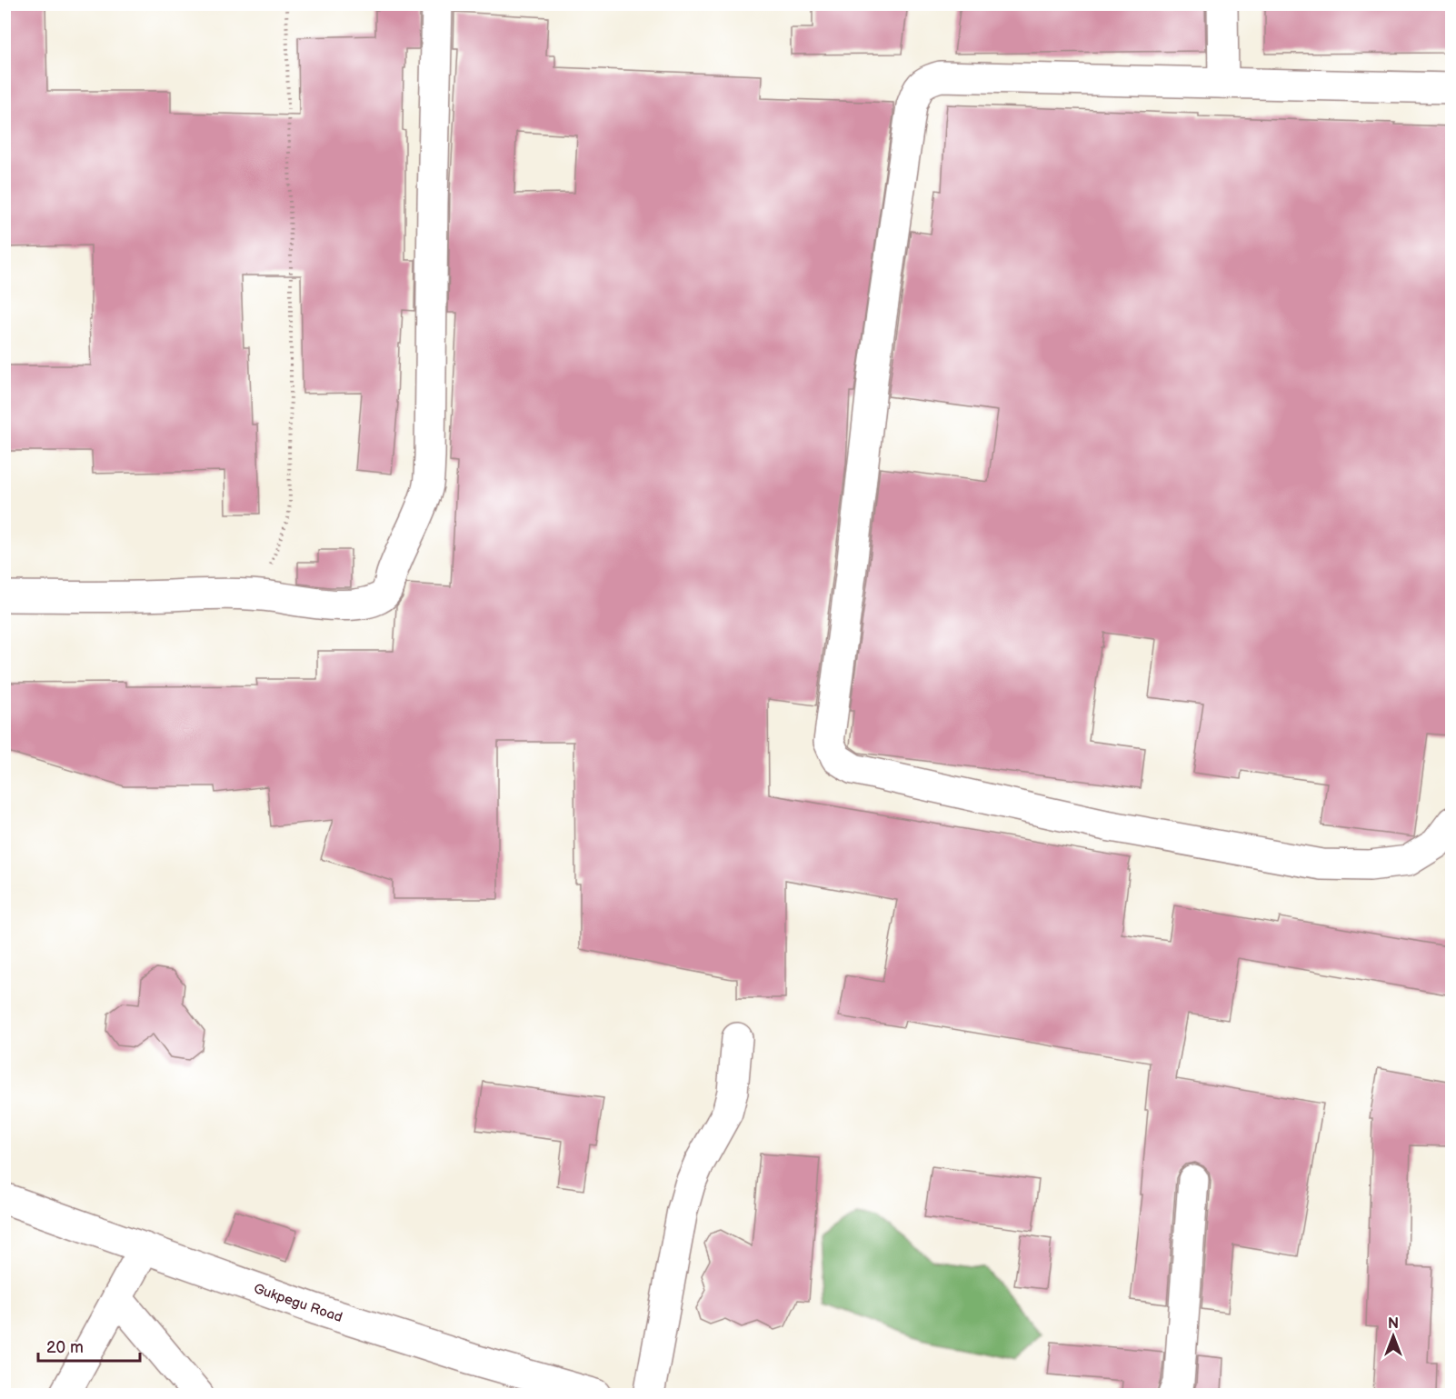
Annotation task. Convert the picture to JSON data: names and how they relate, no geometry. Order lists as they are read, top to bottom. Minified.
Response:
{"streets":{"street":["Gukpegu Road"]},"scale_bar":"20 m","north":"top"}
